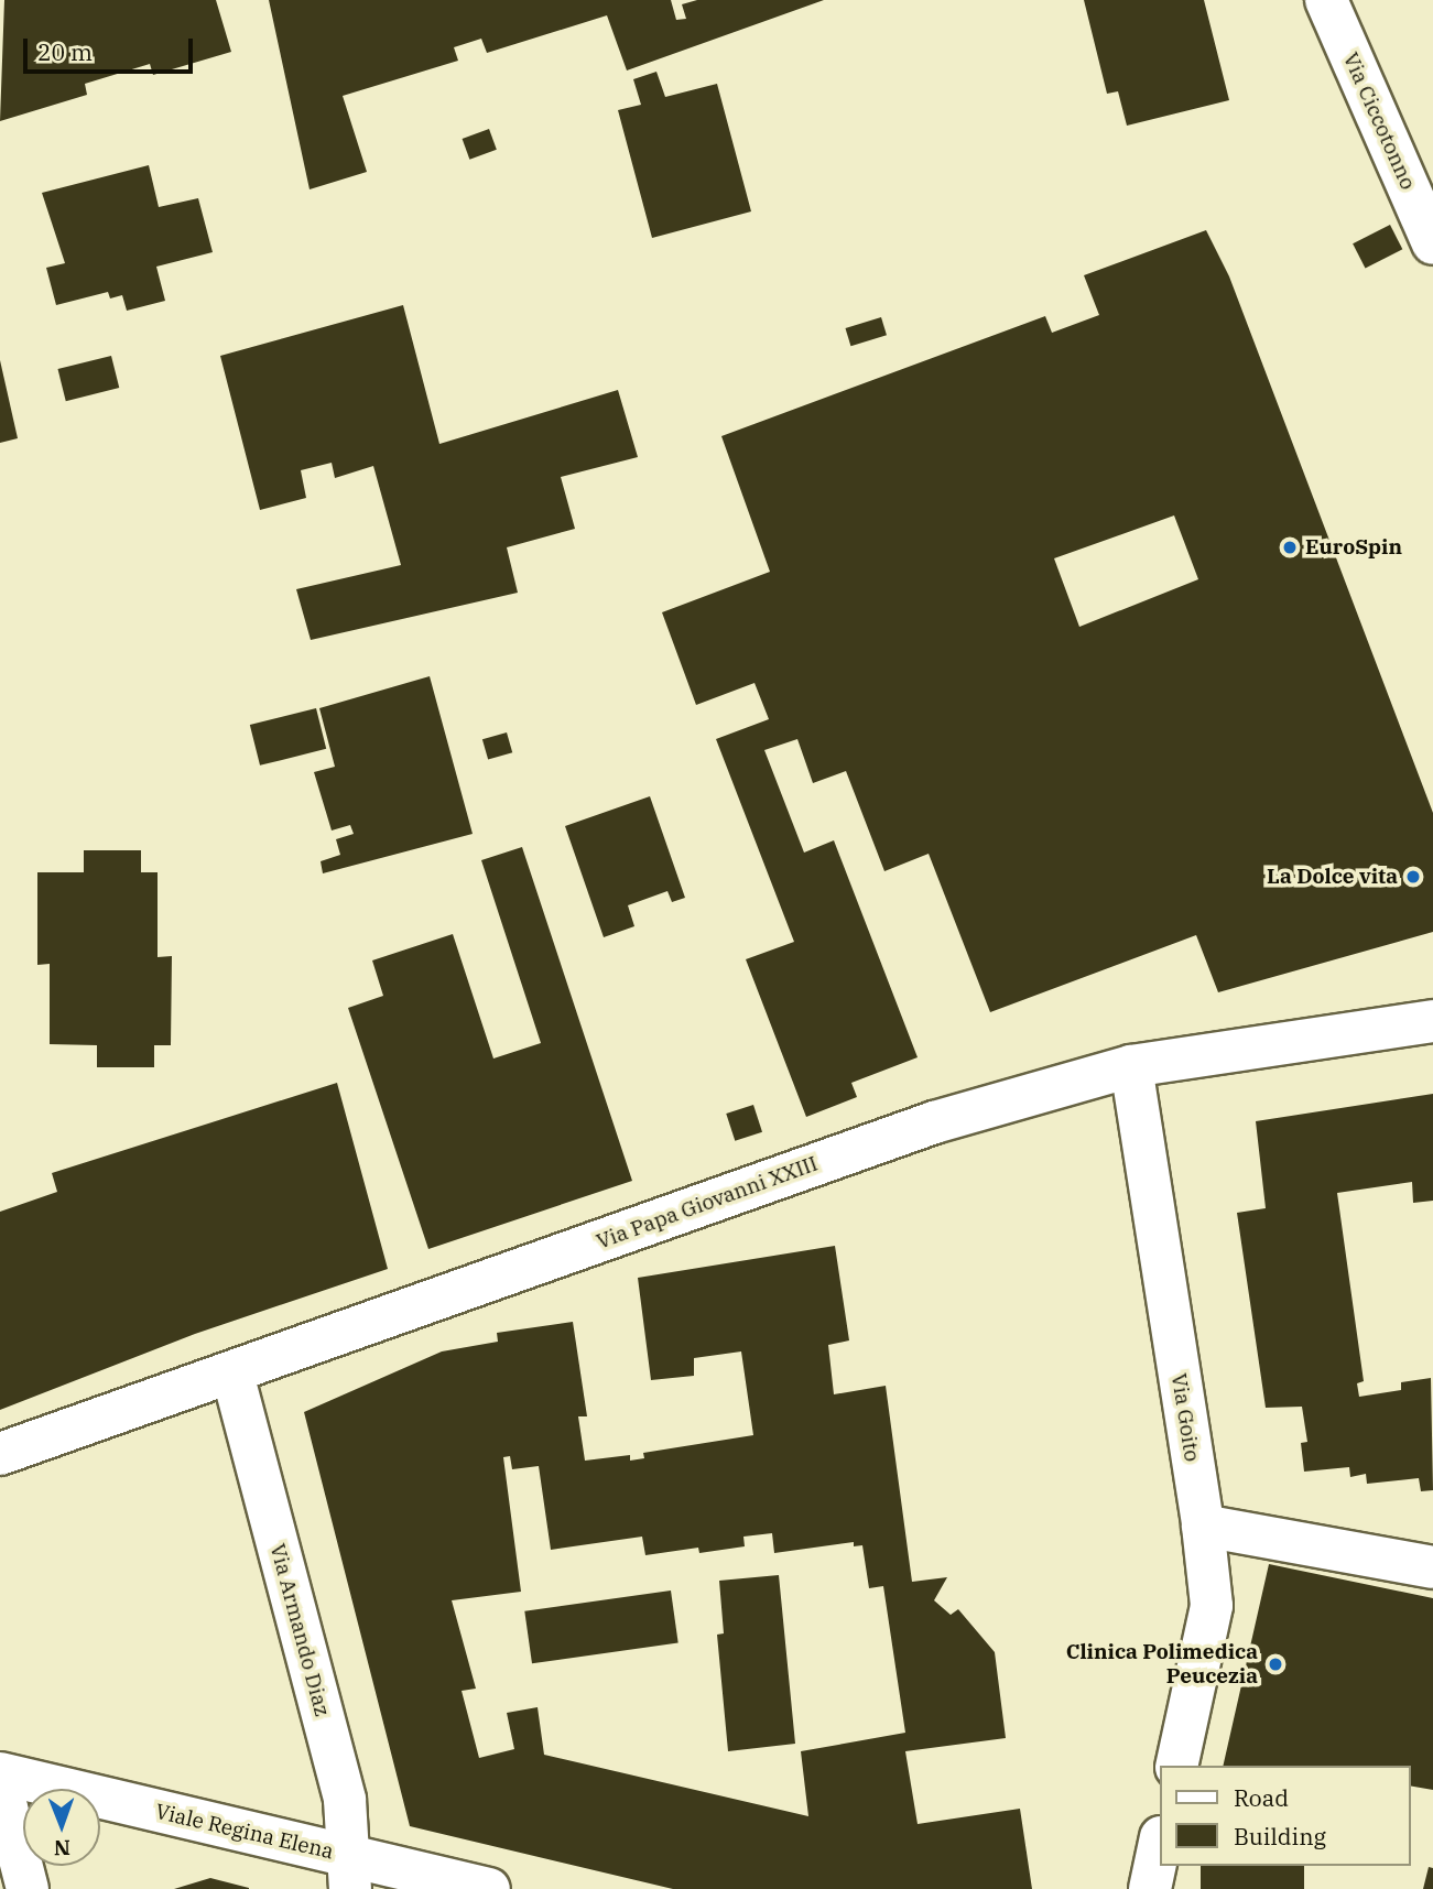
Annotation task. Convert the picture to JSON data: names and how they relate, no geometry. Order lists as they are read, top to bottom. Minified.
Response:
{"streets":{"street":["Via Ciccotonno","Via Papa Giovanni XXIII","Via Goito","Via Armando Diaz","Viale Regina Elena"]},"crossings":[["Via Papa Giovanni XXIII","Via Goito"],["Via Papa Giovanni XXIII","Via Armando Diaz"],["Via Armando Diaz","Viale Regina Elena"]],"places":["EuroSpin","La Dolce vita","Clinica Polimedica Peucezia"],"legend":["Road","Building"],"scale_bar":"20 m","north":"bottom"}
